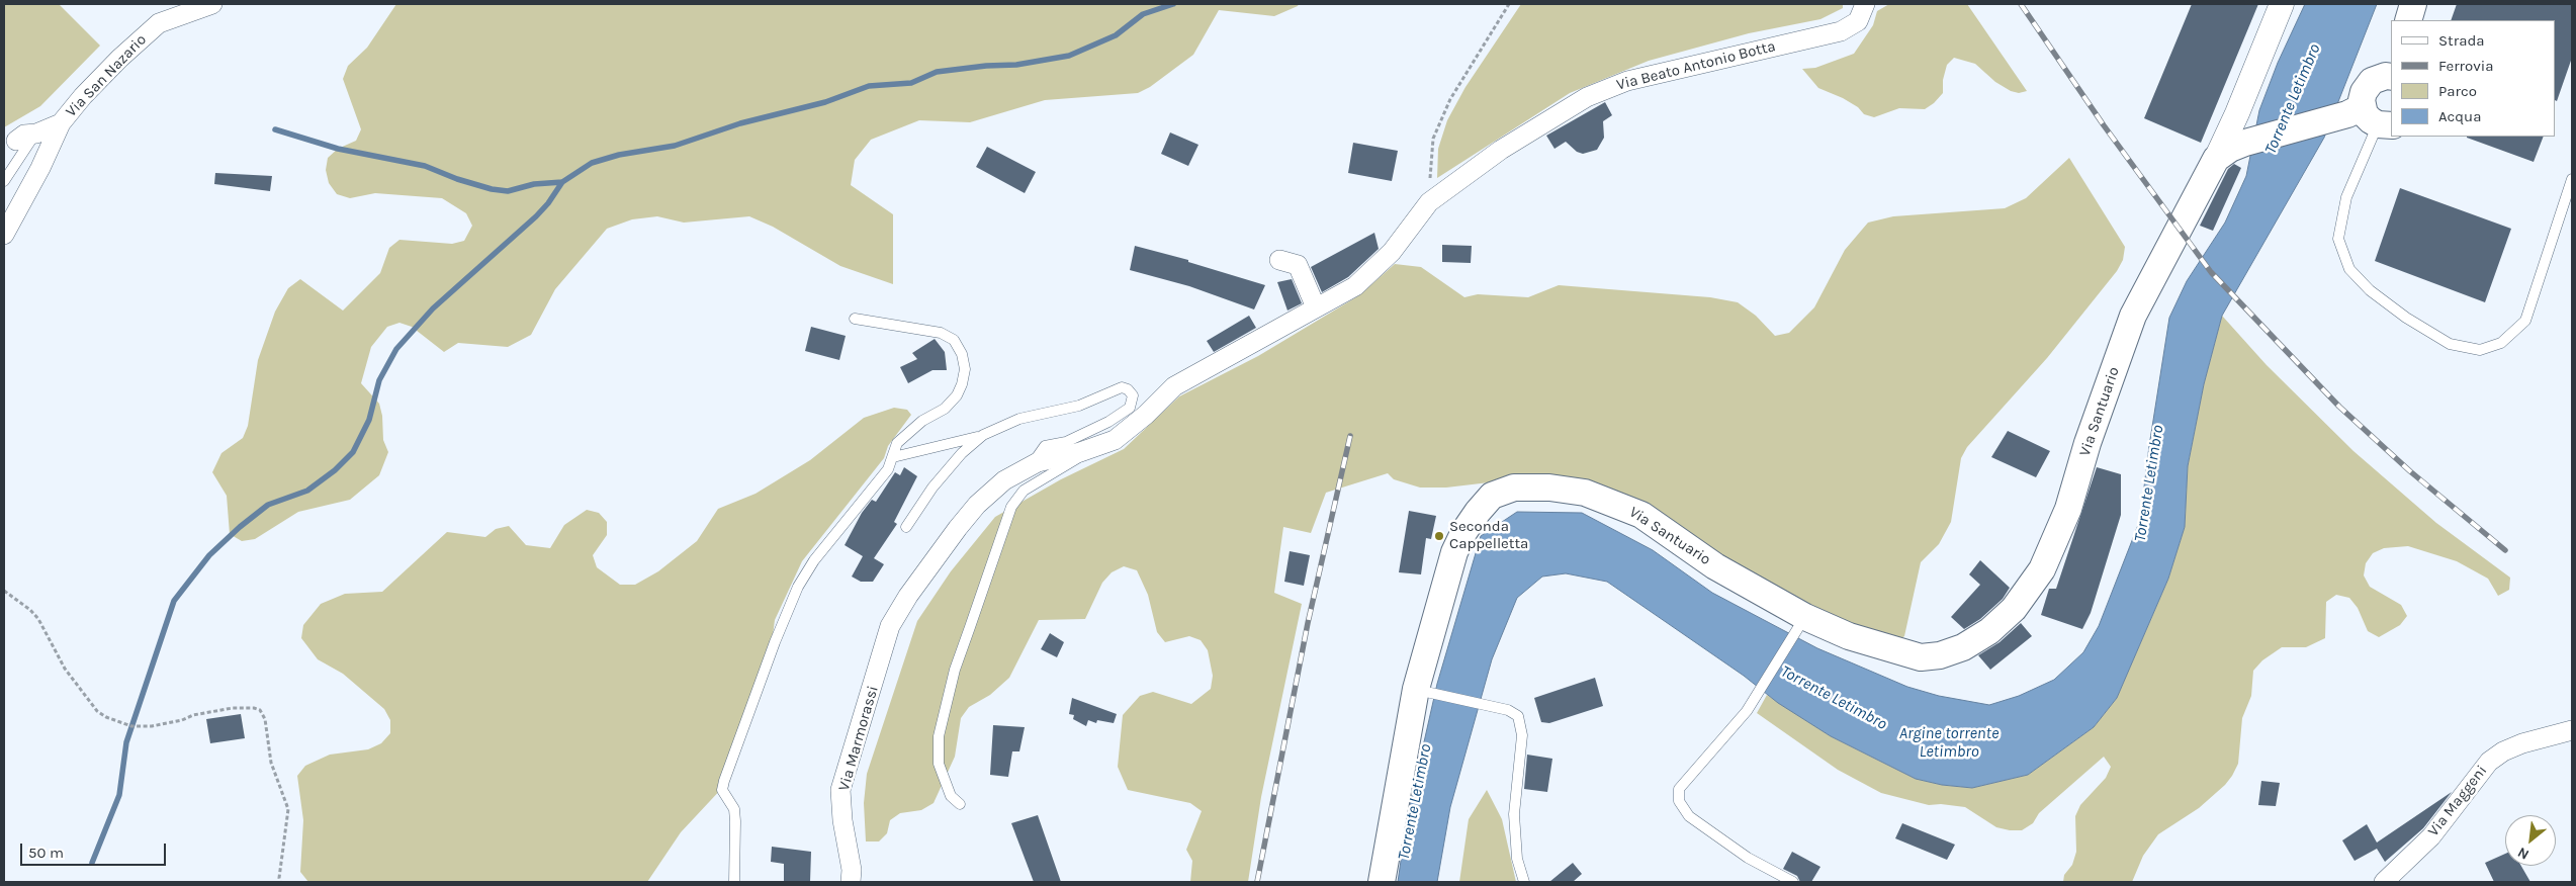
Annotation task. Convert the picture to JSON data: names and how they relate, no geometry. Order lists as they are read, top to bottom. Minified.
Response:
{"streets":{"main road":["Via Santuario"],"street":["Via Beato Antonio Botta","Via San Nazario","Via Marmorassi","Via Maggeni"]},"crossings":[["Via Beato Antonio Botta","Via Marmorassi"]],"water":["Torrente Letimbro","Argine torrente Letimbro"],"places":["Seconda Cappelletta"],"legend":["Strada","Ferrovia","Parco","Acqua"],"scale_bar":"50 m","north":"bottom left"}
